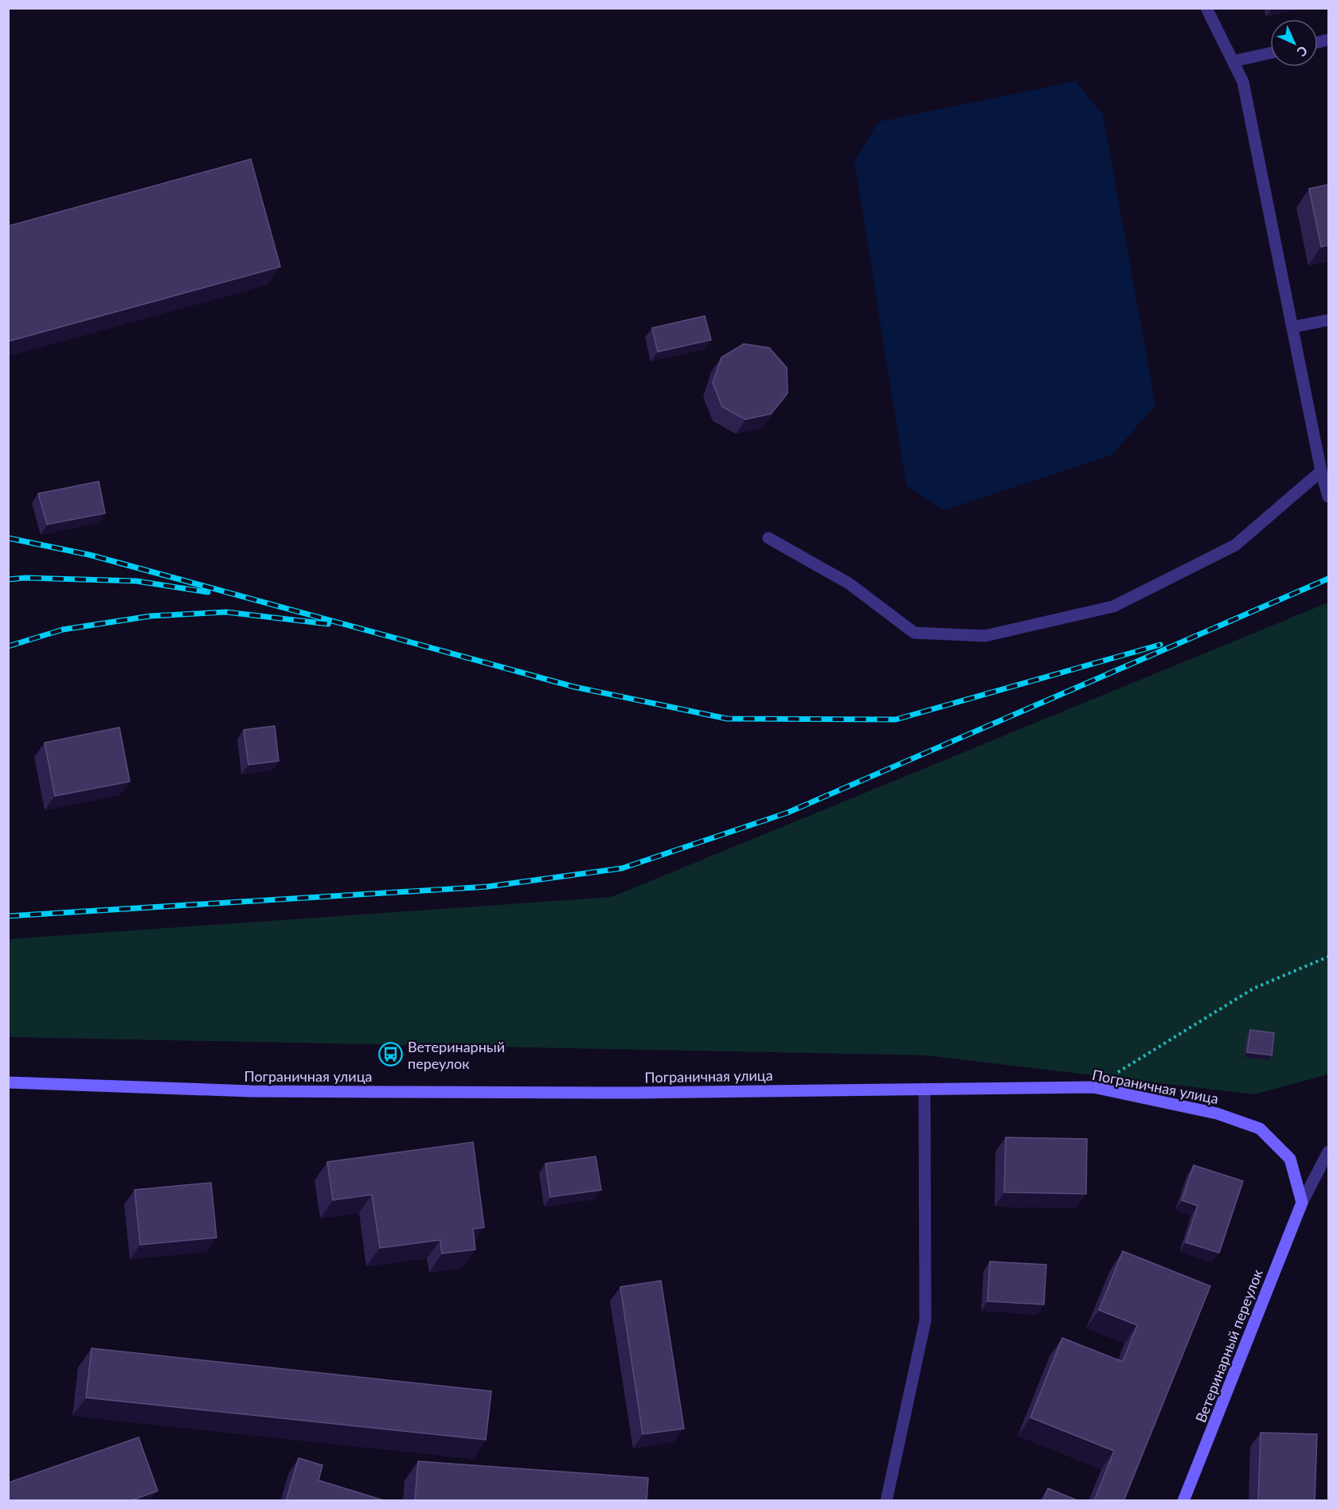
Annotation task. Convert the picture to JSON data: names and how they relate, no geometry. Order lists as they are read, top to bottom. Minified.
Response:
{"streets":{"main road":["Пограничная улица","Ветеринарный переулок"]},"crossings":[["Пограничная улица","Ветеринарный переулок"]],"places":{"bus stop":["Ветеринарный переулок"]},"north":"bottom right"}
